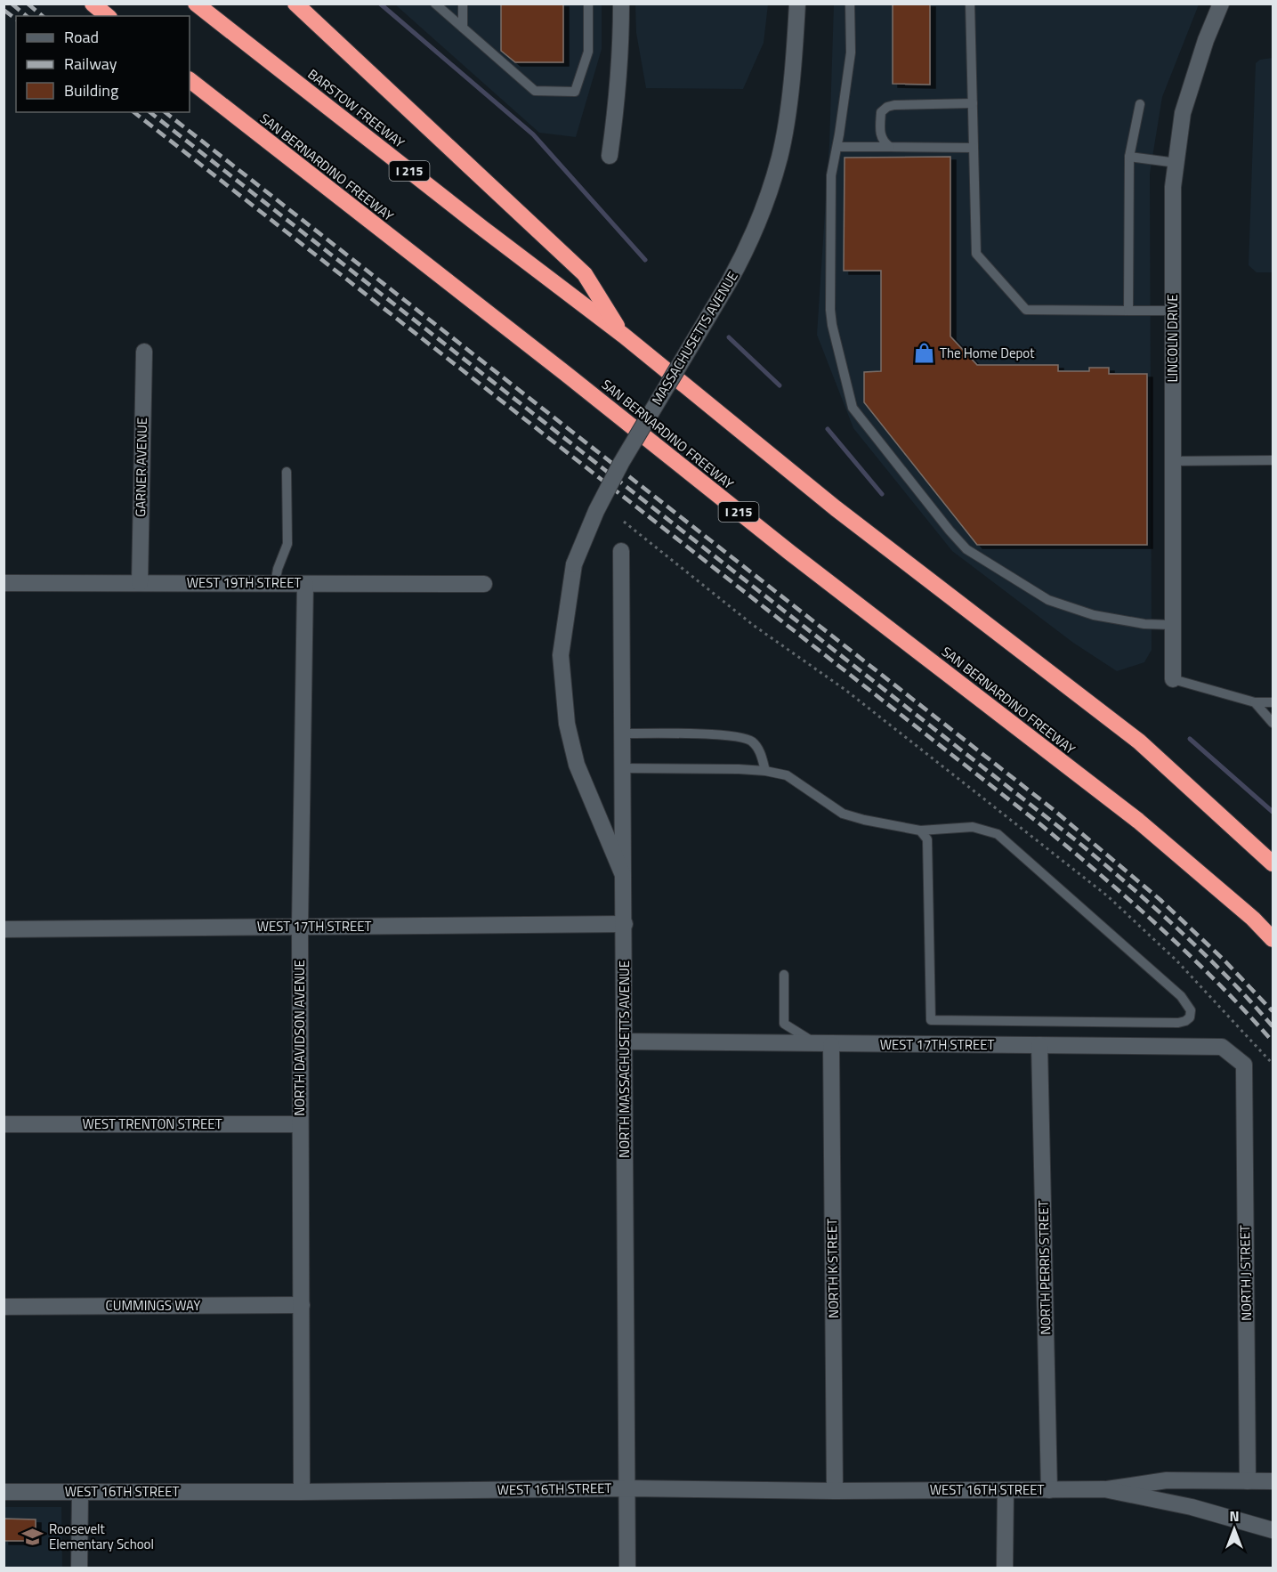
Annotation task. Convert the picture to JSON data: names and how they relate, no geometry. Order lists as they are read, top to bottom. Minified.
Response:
{"streets":{"highway":["BARSTOW FREEWAY","SAN BERNARDINO FREEWAY","I 215"],"street":["MASSACHUSETTS AVENUE","LINCOLN DRIVE","GARNER AVENUE","WEST 19TH STREET","WEST 17TH STREET","NORTH DAVIDSON AVENUE","NORTH MASSACHUSETTS AVENUE","WEST TRENTON STREET","NORTH PERRIS STREET","NORTH K STREET","NORTH J STREET","CUMMINGS WAY","WEST 16TH STREET"]},"crossings":[["BARSTOW FREEWAY","I 215"],["MASSACHUSETTS AVENUE","NORTH MASSACHUSETTS AVENUE"],["GARNER AVENUE","WEST 19TH STREET"],["WEST 19TH STREET","NORTH DAVIDSON AVENUE"],["WEST 17TH STREET","NORTH DAVIDSON AVENUE"],["WEST 17TH STREET","NORTH MASSACHUSETTS AVENUE"],["WEST 17TH STREET","NORTH PERRIS STREET"],["WEST 17TH STREET","NORTH K STREET"],["WEST 17TH STREET","NORTH J STREET"],["NORTH DAVIDSON AVENUE","WEST TRENTON STREET"],["NORTH DAVIDSON AVENUE","CUMMINGS WAY"],["NORTH DAVIDSON AVENUE","WEST 16TH STREET"],["NORTH MASSACHUSETTS AVENUE","WEST 16TH STREET"],["NORTH PERRIS STREET","WEST 16TH STREET"],["NORTH K STREET","WEST 16TH STREET"],["NORTH J STREET","WEST 16TH STREET"]],"places":{"shop":["The Home Depot"],"school or university":["Roosevelt Elementary School"]},"legend":["Road","Railway","Building"],"north":"top"}
